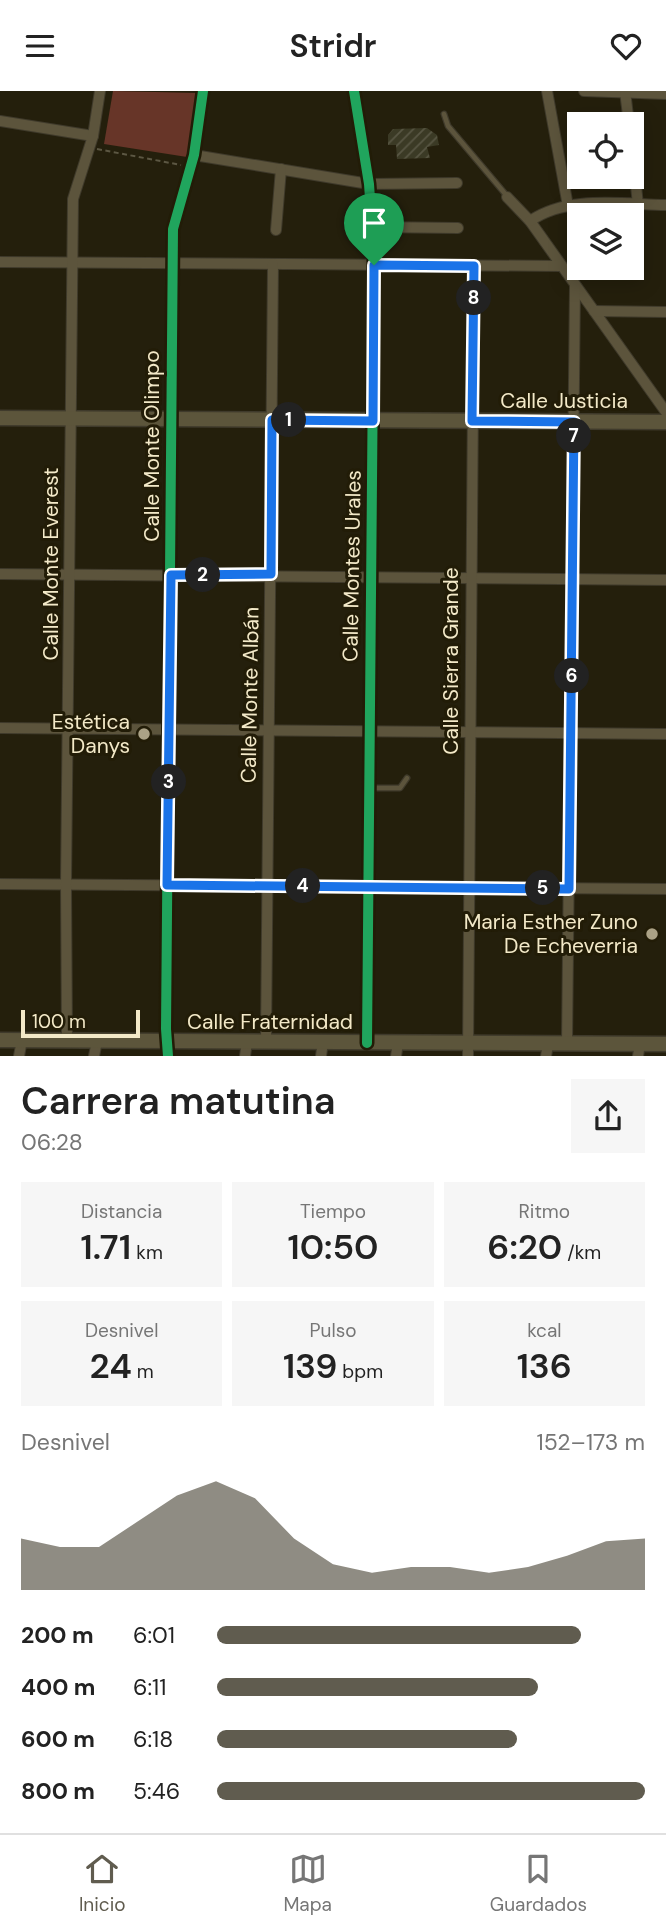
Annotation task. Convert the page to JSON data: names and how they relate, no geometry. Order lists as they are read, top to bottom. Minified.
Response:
{"streets":{"street":["Calle Justicia","Calle Monte Olimpo","Calle Monte Everest","Calle Montes Urales","Calle Sierra Grande","Calle Monte Albán","Calle Fraternidad"]},"crossings":[["Calle Justicia","Calle Monte Olimpo"],["Calle Justicia","Calle Monte Everest"],["Calle Justicia","Calle Montes Urales"],["Calle Justicia","Calle Sierra Grande"],["Calle Justicia","Calle Monte Albán"],["Calle Monte Olimpo","Calle Fraternidad"],["Calle Monte Everest","Calle Fraternidad"],["Calle Montes Urales","Calle Fraternidad"],["Calle Sierra Grande","Calle Fraternidad"],["Calle Monte Albán","Calle Fraternidad"]],"places":["Estética Danys","Maria Esther Zuno De Echeverria"],"scale_bar":"100 m","page":{"header":"Stridr","pins":["8","1","7","2","6","3","4","5"],"scale":"100 m","heading":["Carrera matutina","06:28"],"stats":[["Distancia","1.71 km"],["Tiempo","10:50"],["Ritmo","6:20 /km"],["Desnivel","24 m"],["Pulso","139 bpm"],["kcal","136"]],"chart":["Desnivel","152–173 m"],"list":[{"name":"200 m","note":"6:01"},{"name":"400 m","note":"6:11"},{"name":"600 m","note":"6:18"},{"name":"800 m","note":"5:46"}],"tabs":["Inicio","Mapa","Guardados"]}}
